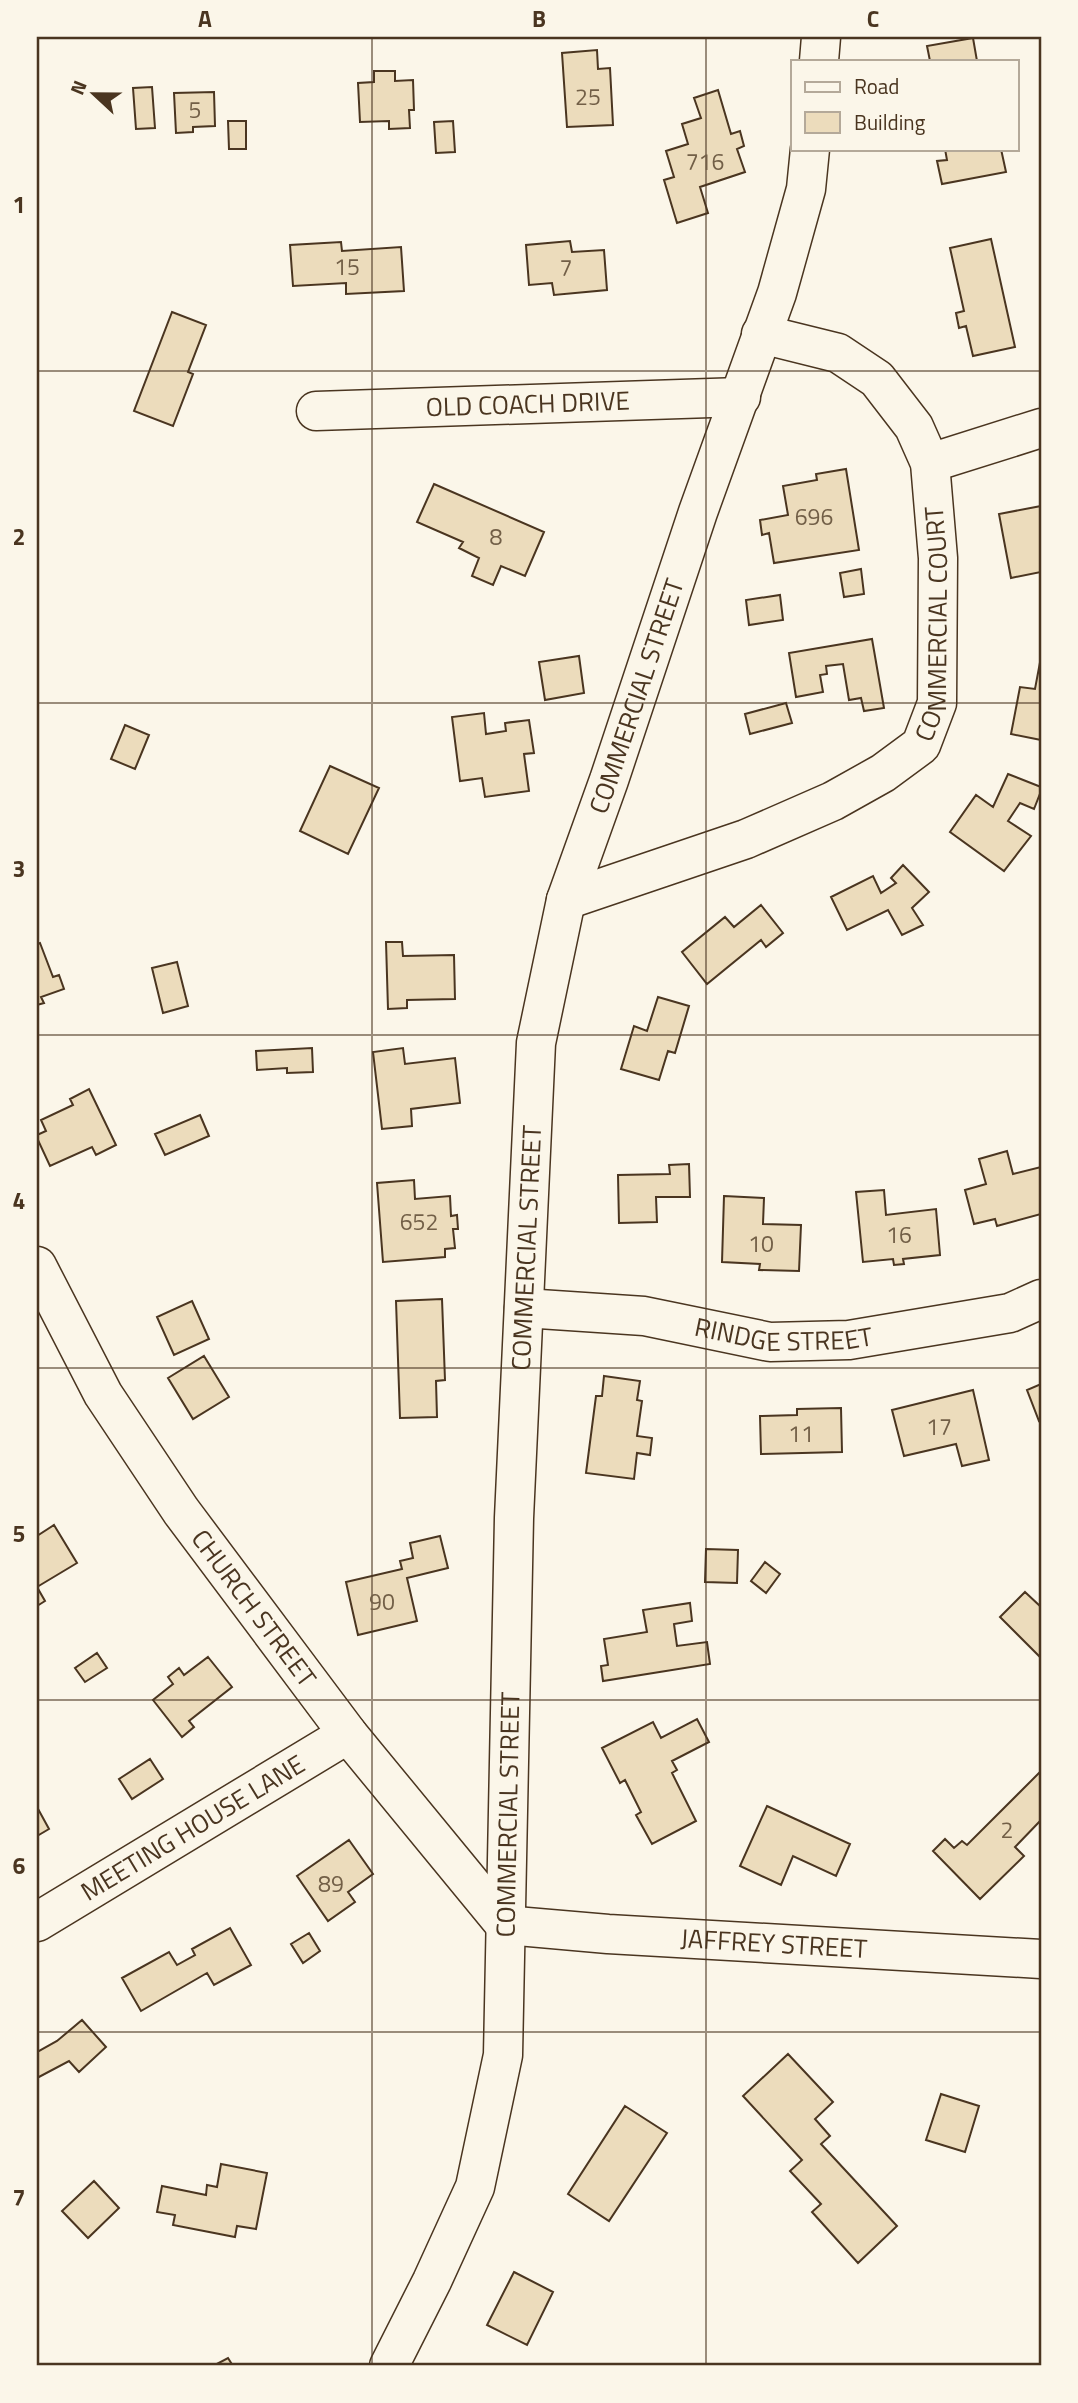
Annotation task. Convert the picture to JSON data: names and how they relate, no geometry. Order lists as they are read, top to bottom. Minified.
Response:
{"streets":{"street":["OLD COACH DRIVE","COMMERCIAL COURT","COMMERCIAL STREET","RINDGE STREET","CHURCH STREET","MEETING HOUSE LANE","JAFFREY STREET"]},"crossings":[["OLD COACH DRIVE","COMMERCIAL STREET"],["COMMERCIAL COURT","COMMERCIAL STREET"],["COMMERCIAL STREET","RINDGE STREET"],["COMMERCIAL STREET","CHURCH STREET"],["COMMERCIAL STREET","JAFFREY STREET"],["CHURCH STREET","MEETING HOUSE LANE"],["CHURCH STREET","JAFFREY STREET"]],"house_numbers":["25","5","716","15","7","696","8","652","16","10","17","11","90","2","89"],"legend":["Road","Building"],"north":"left","grid":{"columns":["A","B","C"],"rows":["1","2","3","4","5","6","7"]}}
